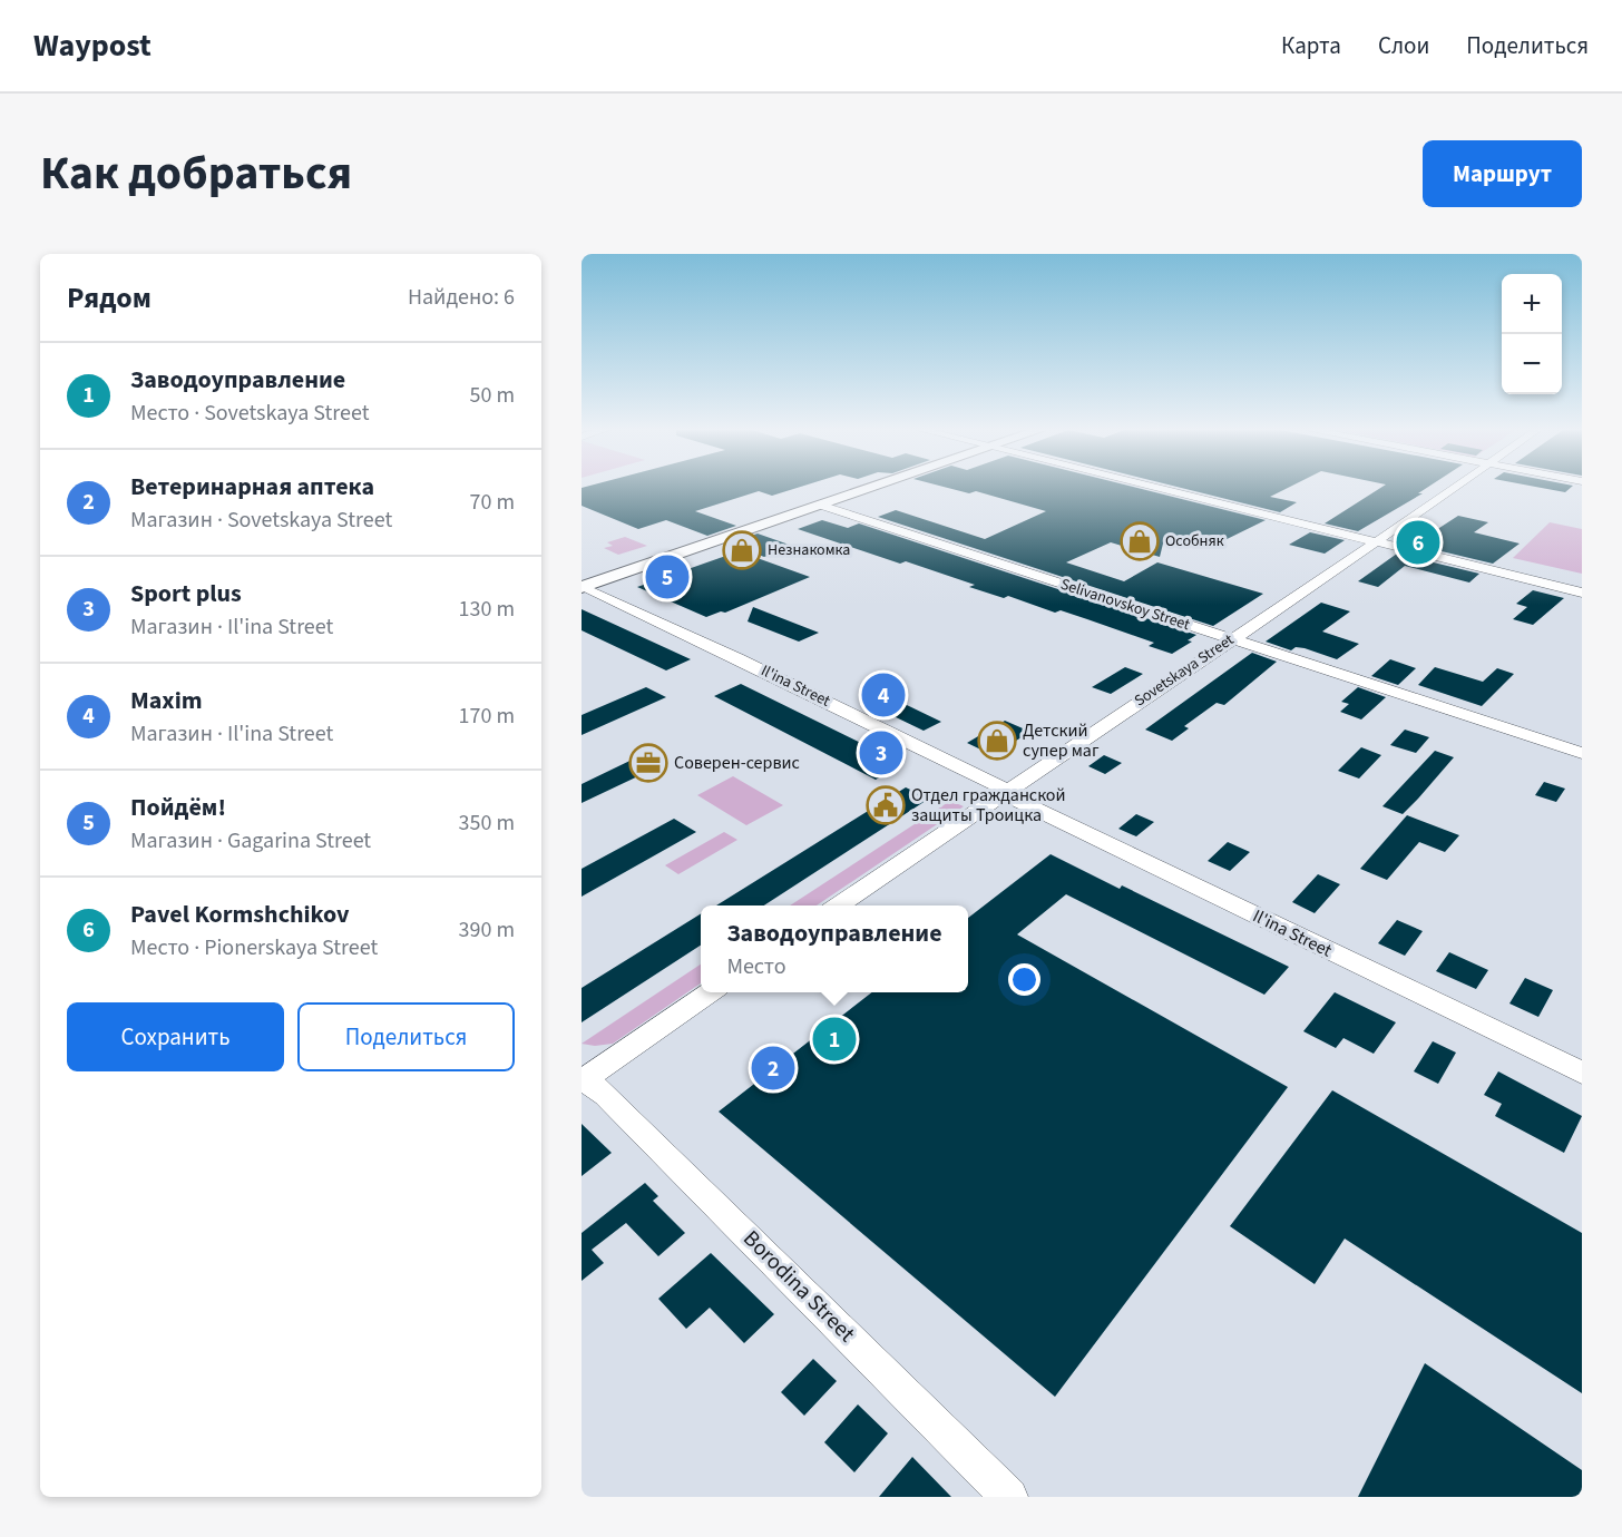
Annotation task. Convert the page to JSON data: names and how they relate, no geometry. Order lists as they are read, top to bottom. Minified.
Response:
{"streets":{"street":["Selivanovskoy Street","Sovetskaya Street","Il'ina Street","Borodina Street"]},"crossings":[["Selivanovskoy Street","Sovetskaya Street"],["Sovetskaya Street","Il'ina Street"]],"places":{"shop":["Особняк","Незнакомка","Детский супер маг"],"office":["Соверен-сервис"],"public building":["Отдел гражданской защиты Троицка"]},"page":{"header":"Waypost","nav":["Карта","Слои","Поделиться"],"title":"Как добраться","buttons":["Маршрут",["Сохранить","Поделиться"]],"heading":["Рядом","Найдено: 6"],"map_buttons":["+","−"],"list":[{"mark":"1","name":"Заводоуправление","note":"Место · Sovetskaya Street","value":"50 m"},{"mark":"2","name":"Ветеринарная аптека","note":"Магазин · Sovetskaya Street","value":"70 m"},{"mark":"3","name":"Sport plus","note":"Магазин · Il'ina Street","value":"130 m"},{"mark":"4","name":"Maxim","note":"Магазин · Il'ina Street","value":"170 m"},{"mark":"5","name":"Пойдём!","note":"Магазин · Gagarina Street","value":"350 m"},{"mark":"6","name":"Pavel Kormshchikov","note":"Место · Pionerskaya Street","value":"390 m"}],"pins":["6","5","4","3","1","2"],"popup":["Заводоуправление","Место"]}}
